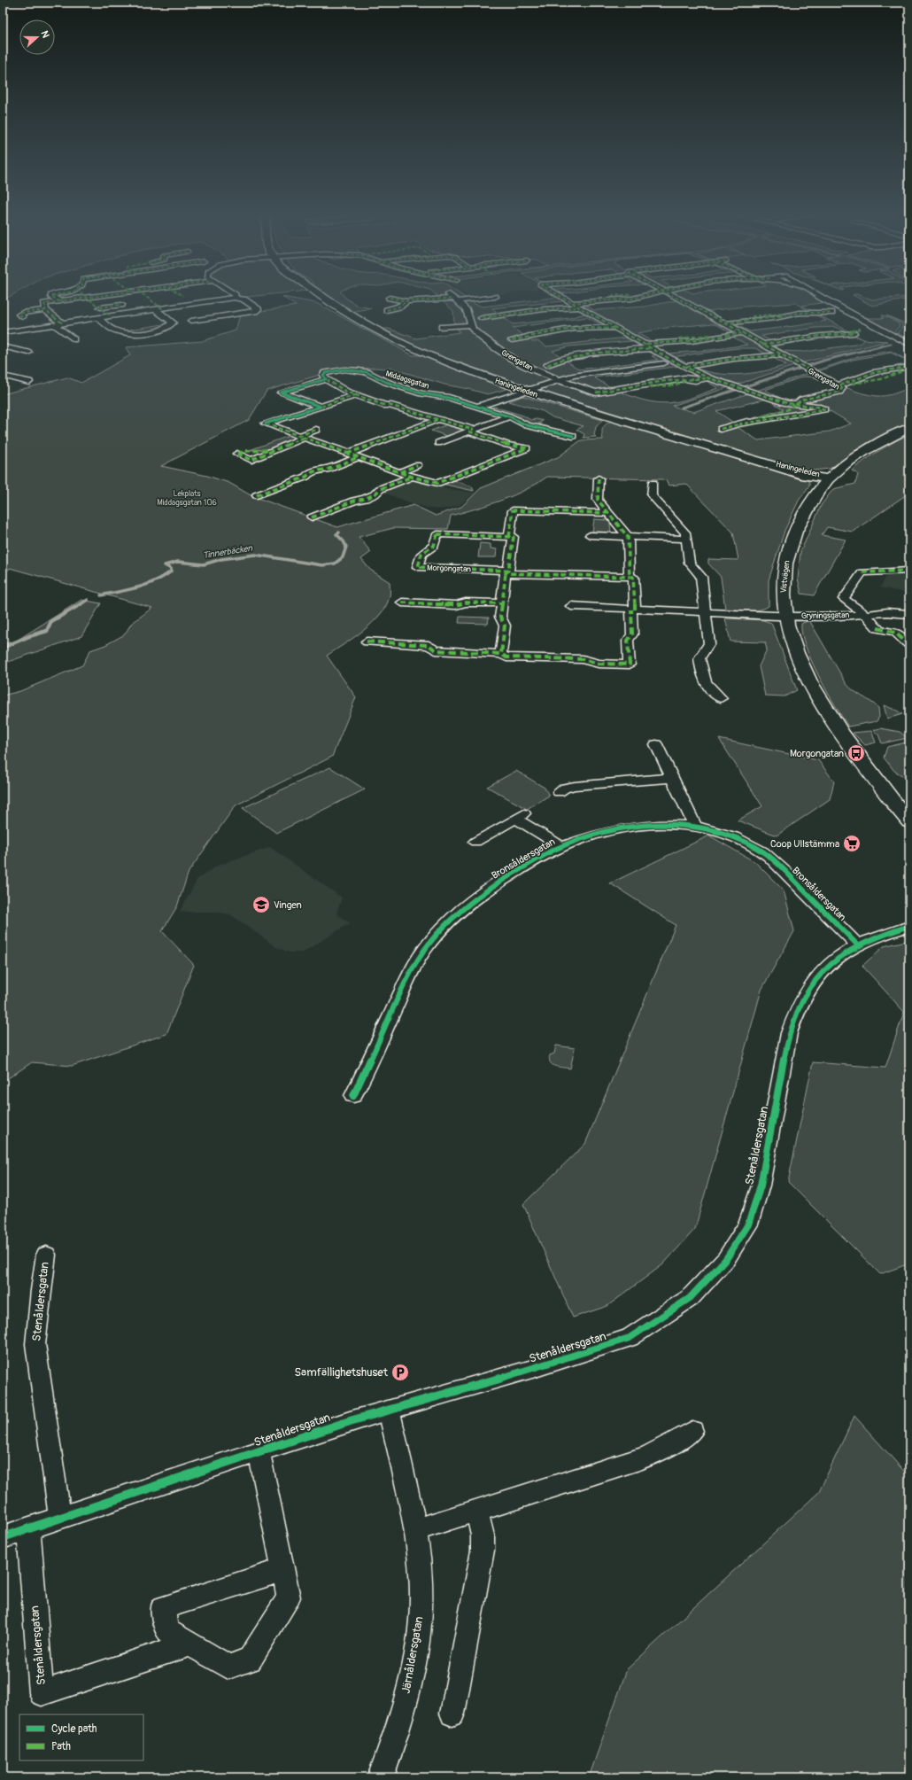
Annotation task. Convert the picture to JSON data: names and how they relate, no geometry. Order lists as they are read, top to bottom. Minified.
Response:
{"streets":{"main road":["Haningeleden","Vistvägen"],"street":["Grengatan","Middagsgatan","Morgongatan","Gryningsgatan","Bronsåldersgatan","Stenåldersgatan","Järnåldersgatan"]},"crossings":[["Haningeleden","Vistvägen"],["Vistvägen","Gryningsgatan"],["Bronsåldersgatan","Stenåldersgatan"],["Stenåldersgatan","Järnåldersgatan"]],"water":["Tinnerbäcken"],"parks":["Lekplats Middagsgatan 106"],"places":{"bus stop":["Morgongatan"],"supermarket":["Coop Ullstämma"],"school or university":["Vingen"],"parking":["Samfällighetshuset"]},"legend":["Cycle path","Path"],"north":"right"}
